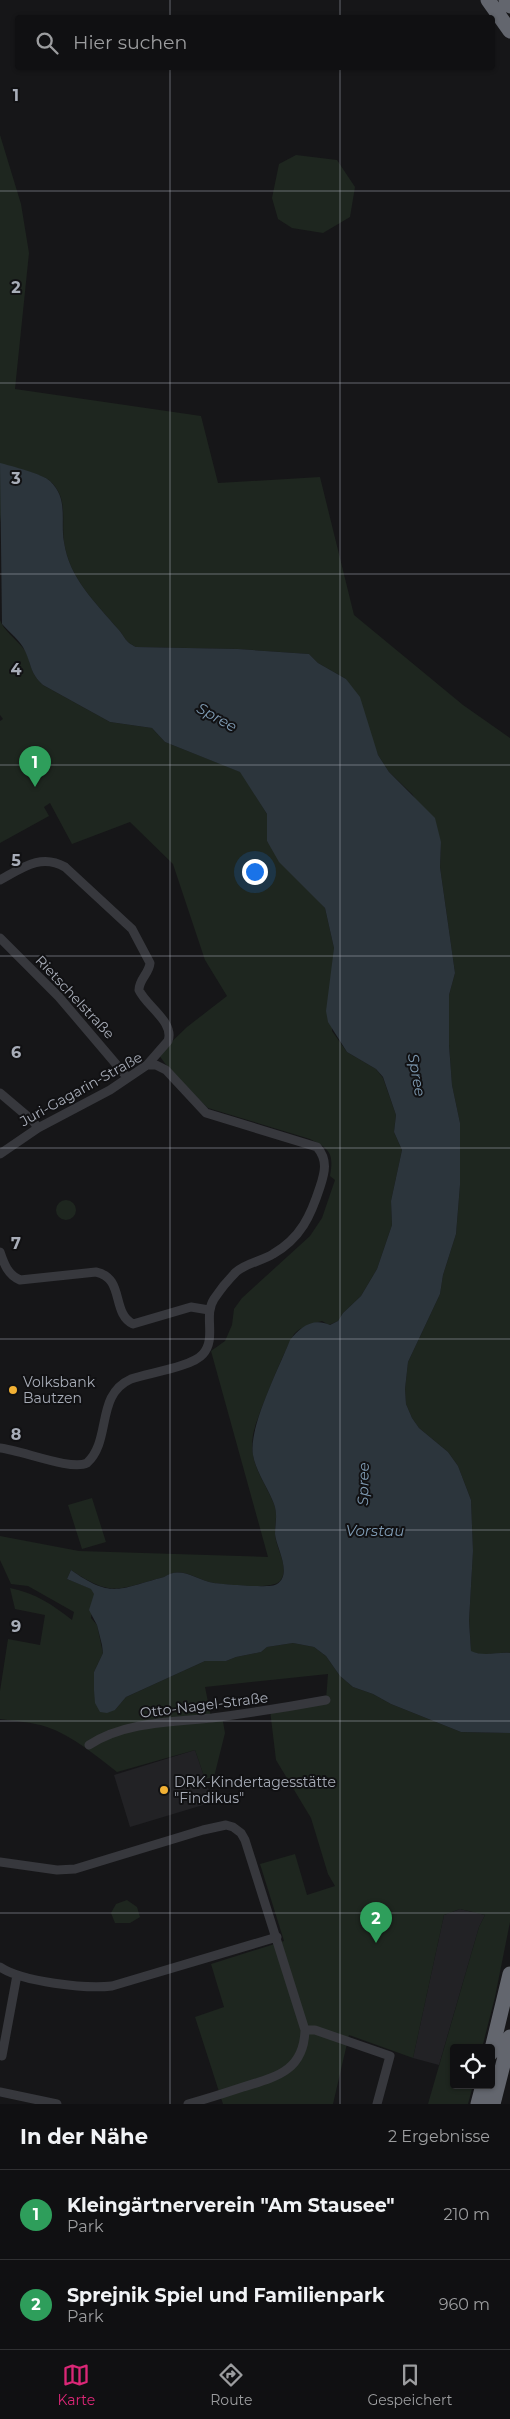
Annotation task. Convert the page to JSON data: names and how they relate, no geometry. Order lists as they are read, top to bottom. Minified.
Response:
{"streets":{"street":["Rietschelstraße","Juri-Gagarin-Straße","Otto-Nagel-Straße"]},"crossings":[["Rietschelstraße","Juri-Gagarin-Straße"]],"water":["Spree","Vorstau"],"places":["Volksbank Bautzen","DRK-Kindertagesstätte \"Findikus\""],"page":{"search":"Hier suchen","pins":["1","2"],"heading":["In der Nähe","2 Ergebnisse"],"list":[{"mark":"1","name":"Kleingärtnerverein \"Am Stausee\"","note":"Park","value":"210 m"},{"mark":"2","name":"Sprejnik Spiel und Familienpark","note":"Park","value":"960 m"}],"nav":["Karte","Route","Gespeichert"]},"grid":{"rows":["1","2","3","4","5","6","7","8","9"]}}
